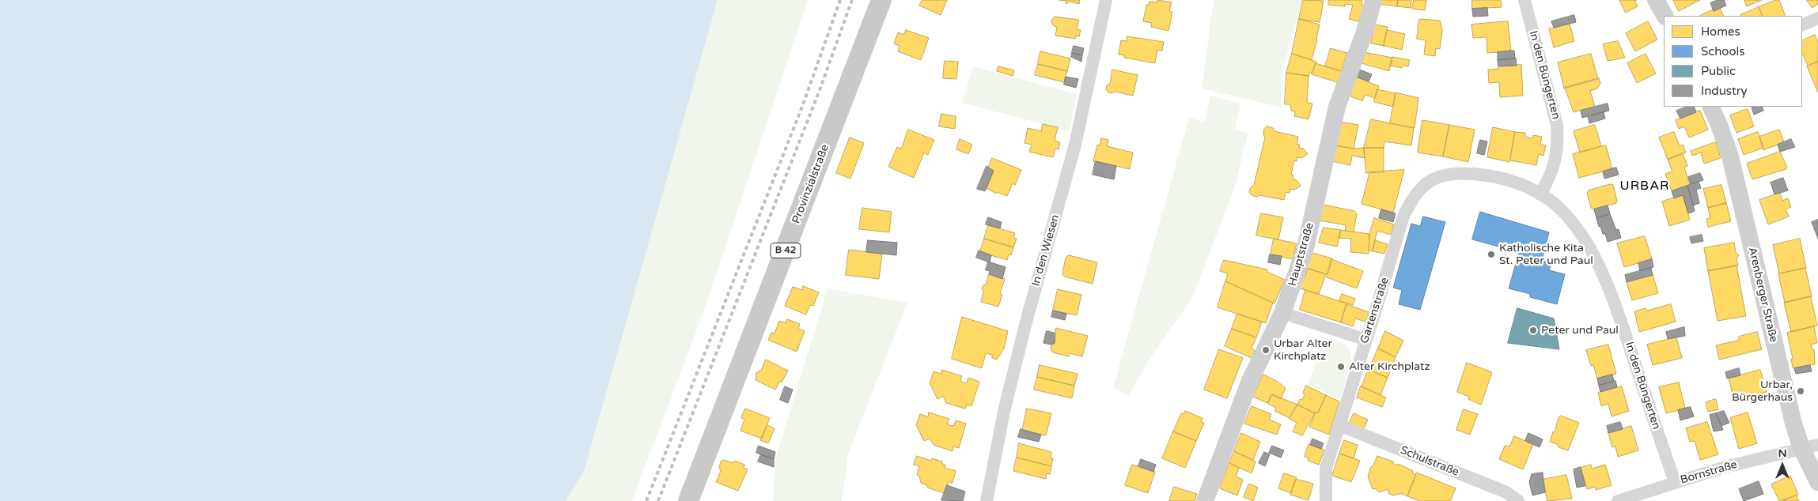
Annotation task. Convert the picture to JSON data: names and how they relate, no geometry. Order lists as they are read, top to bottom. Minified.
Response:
{"streets":{"main road":["Provinzialstraße","B 42"],"street":["In den Büngerten","In den Wiesen","Hauptstraße","Arenberger Straße","Gartenstraße","Schulstraße","Bornstraße"]},"crossings":[["In den Büngerten","Gartenstraße"],["In den Büngerten","Bornstraße"],["Arenberger Straße","Bornstraße"],["Gartenstraße","Schulstraße"]],"districts":["URBAR"],"places":["Katholische Kita St. Peter und Paul","Peter und Paul","Urbar Alter Kirchplatz","Alter Kirchplatz","Urbar, Bürgerhaus"],"legend":["Homes","Schools","Public","Industry"],"north":"top"}
